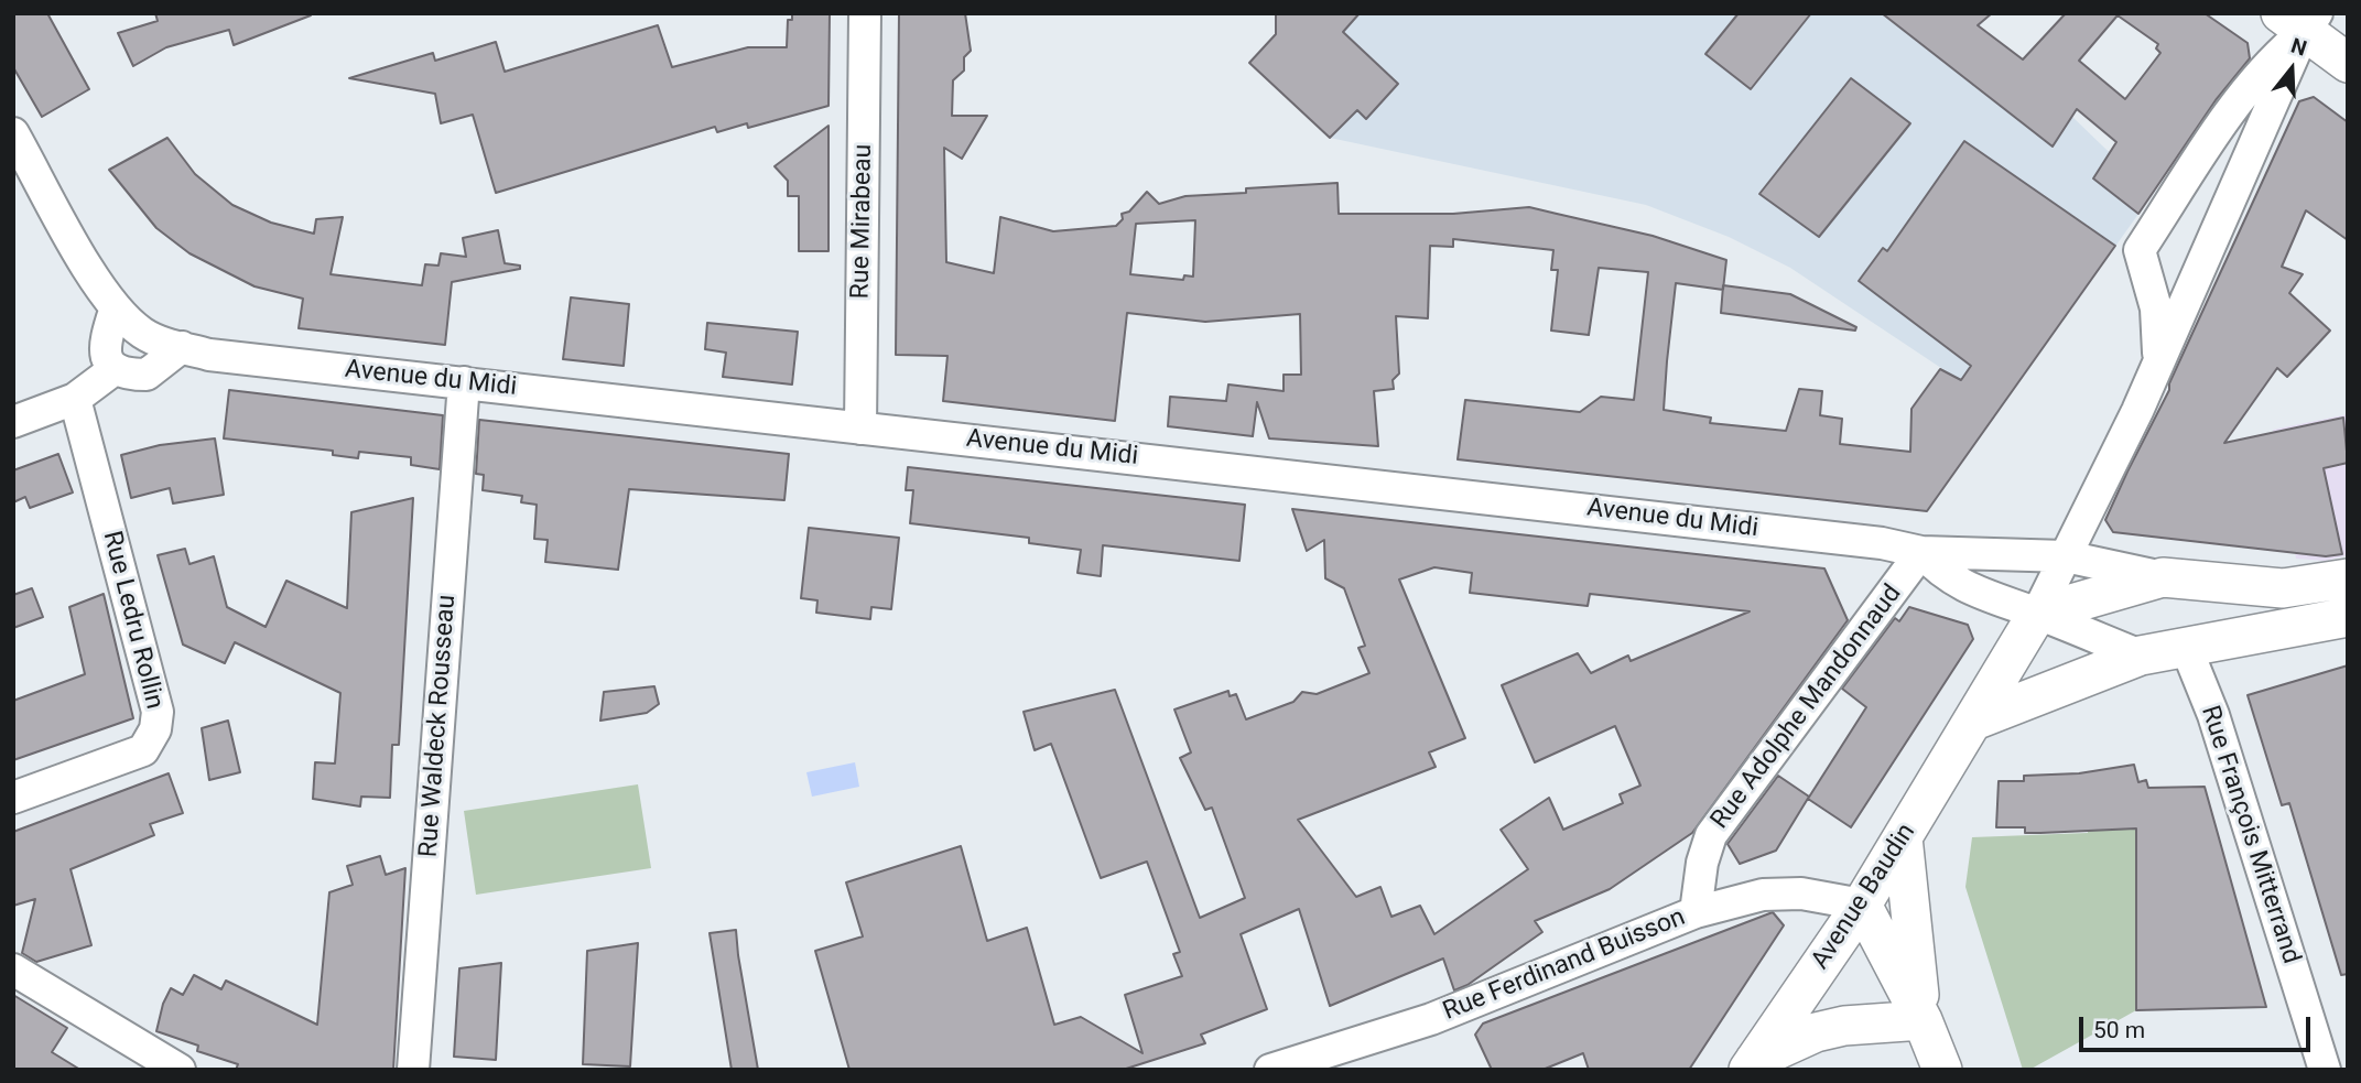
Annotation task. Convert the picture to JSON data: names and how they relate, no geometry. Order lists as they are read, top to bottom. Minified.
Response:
{"streets":{"main road":["Avenue Baudin"],"street":["Rue Mirabeau","Avenue du Midi","Rue Ledru Rollin","Rue Adolphe Mandonnaud","Rue Waldeck Rousseau","Rue François Mitterrand","Rue Ferdinand Buisson"]},"crossings":[["Rue Mirabeau","Avenue du Midi"],["Avenue du Midi","Rue Adolphe Mandonnaud"],["Avenue du Midi","Rue Waldeck Rousseau"],["Rue Adolphe Mandonnaud","Rue Ferdinand Buisson"],["Avenue Baudin","Rue Ferdinand Buisson"]],"scale_bar":"50 m","north":"top"}
